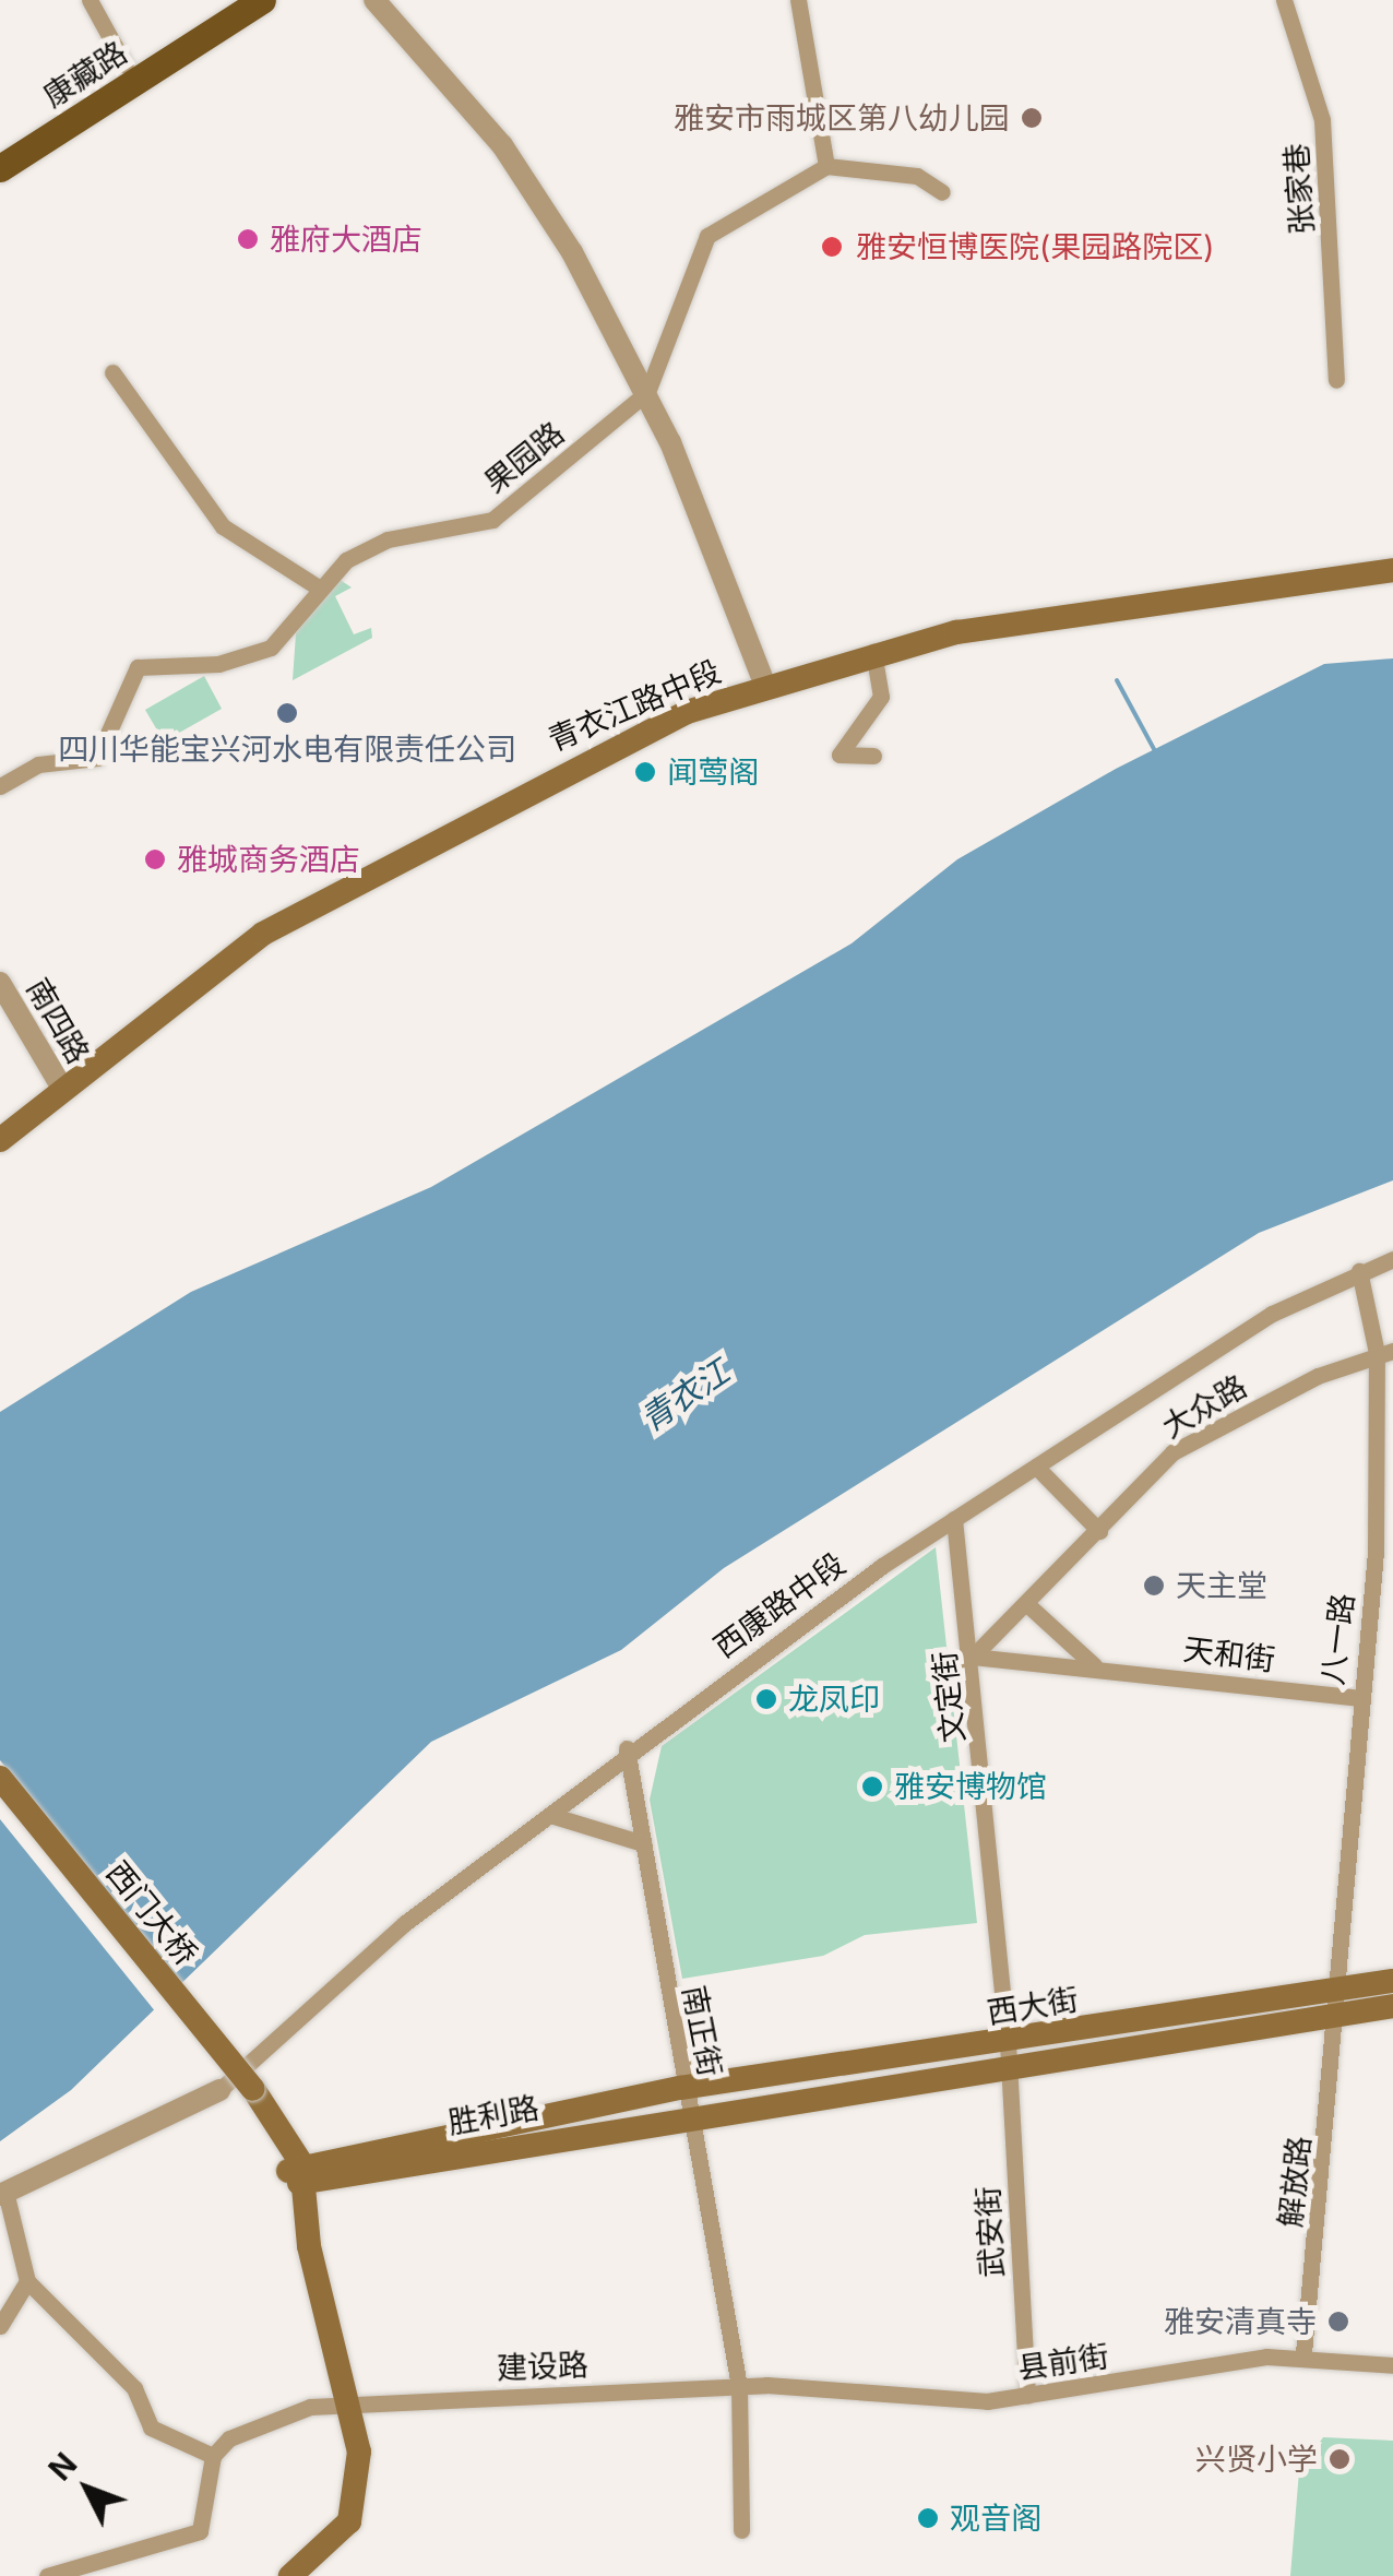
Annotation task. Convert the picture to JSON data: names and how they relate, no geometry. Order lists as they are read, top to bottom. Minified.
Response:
{"streets":{"main road":["康藏路","青衣江路中段","西门大桥","西大街","胜利路"],"street":["张家巷","果园路","南四路","大众路","西康路中段","八一路","天和街","文定街","南正街","解放路","武安街","县前街","建设路"]},"crossings":[["青衣江路中段","南四路"],["大众路","八一路"],["大众路","天和街"],["大众路","文定街"],["西康路中段","八一路"],["西康路中段","文定街"],["西康路中段","西门大桥"],["西康路中段","南正街"],["八一路","天和街"],["八一路","西大街"],["八一路","解放路"],["天和街","文定街"],["文定街","西大街"],["文定街","武安街"],["西大街","南正街"],["西大街","胜利路"],["西大街","解放路"],["西大街","武安街"],["南正街","胜利路"],["南正街","县前街"],["南正街","建设路"],["解放路","县前街"],["武安街","县前街"],["县前街","建设路"]],"water":["青衣江"],"places":["雅安市雨城区第八幼儿园","雅府大酒店","雅安恒博医院(果园路院区)","四川华能宝兴河水电有限责任公司","闻莺阁","雅城商务酒店","天主堂","龙凤印","雅安博物馆","雅安清真寺","兴贤小学","观音阁"],"north":"top left"}
